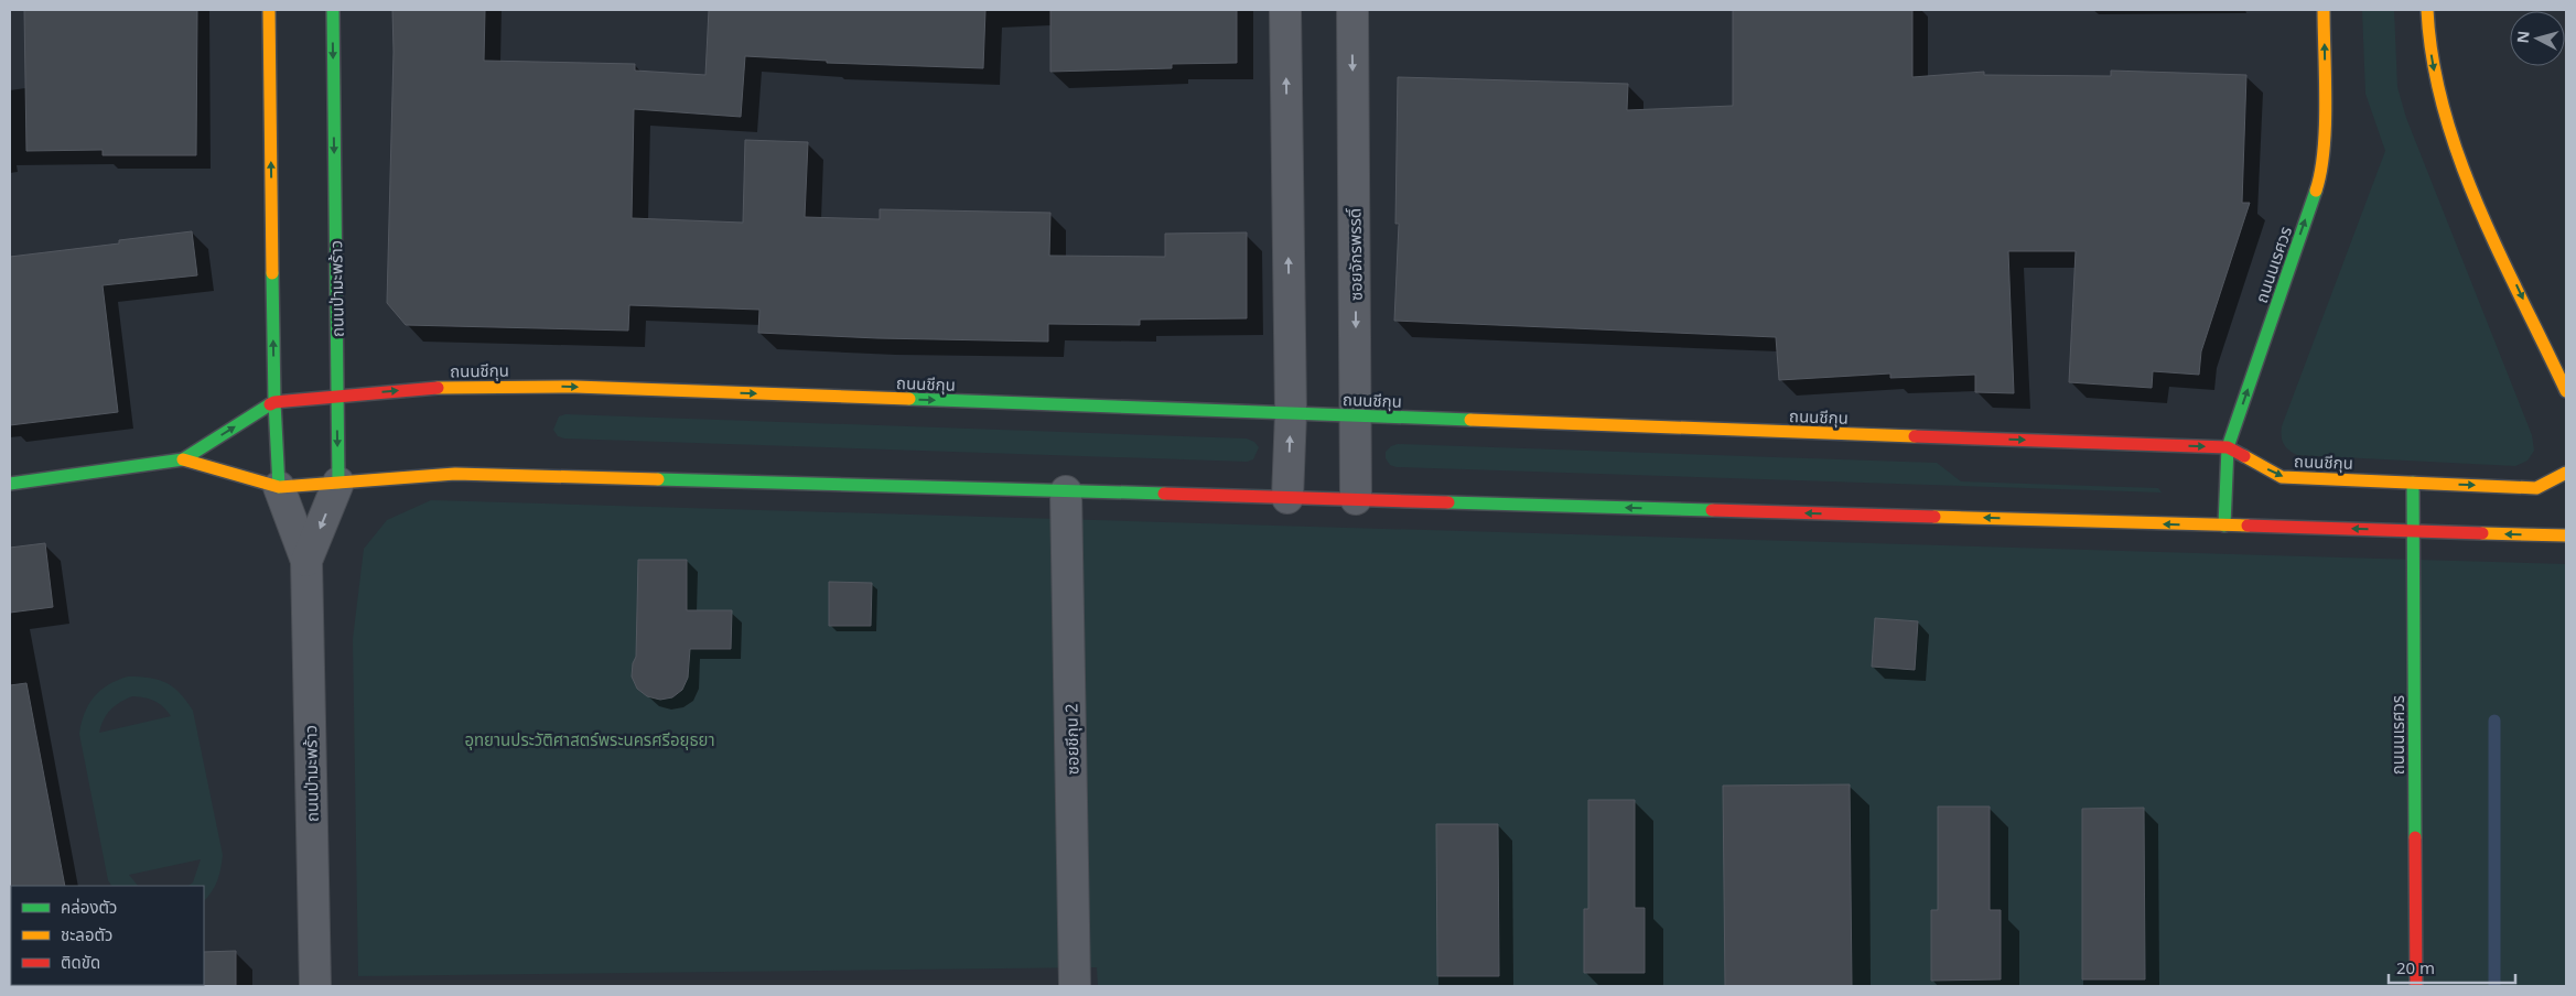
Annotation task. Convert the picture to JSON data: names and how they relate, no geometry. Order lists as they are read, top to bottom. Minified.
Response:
{"streets":{"main road":["ถนนนเรศวร","ถนนป่ามะพร้าว","ถนนชีกุน"],"street":["ซอยจักรพรรดิ์","ซอยชีกุน 2"]},"crossings":[["ซอยจักรพรรดิ์","ถนนชีกุน"],["ถนนนเรศวร","ถนนชีกุน"],["ถนนป่ามะพร้าว","ถนนชีกุน"],["ถนนชีกุน","ซอยชีกุน 2"]],"one_way":["ถนนนเรศวร"],"parks":["อุทยานประวัติศาสตร์พระนครศรีอยุธยา"],"legend":["คล่องตัว","ชะลอตัว","ติดขัด"],"scale_bar":"20 m","north":"left"}
